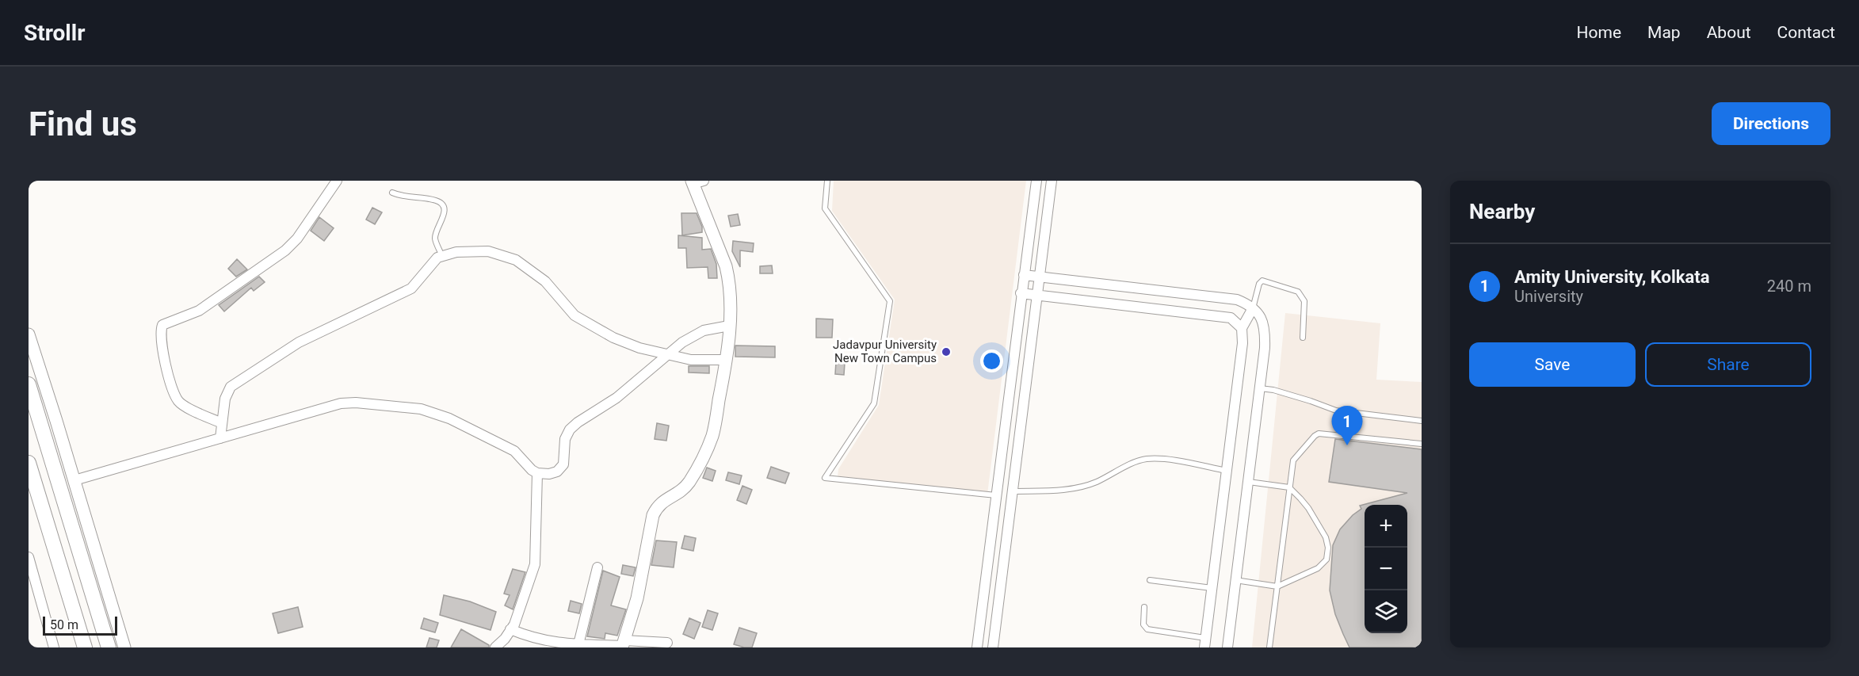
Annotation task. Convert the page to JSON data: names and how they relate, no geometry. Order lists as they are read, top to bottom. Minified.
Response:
{"places":["Jadavpur University New Town Campus"],"scale_bar":"50 m","page":{"header":"Strollr","nav":["Home","Map","About","Contact"],"buttons":["Directions",["Save","Share"]],"title":"Find us","heading":"Nearby","list":[{"mark":"1","name":"Amity University, Kolkata","note":"University","value":"240 m"}],"pins":"1","map_buttons":["+","−"],"scale":"50 m"}}
